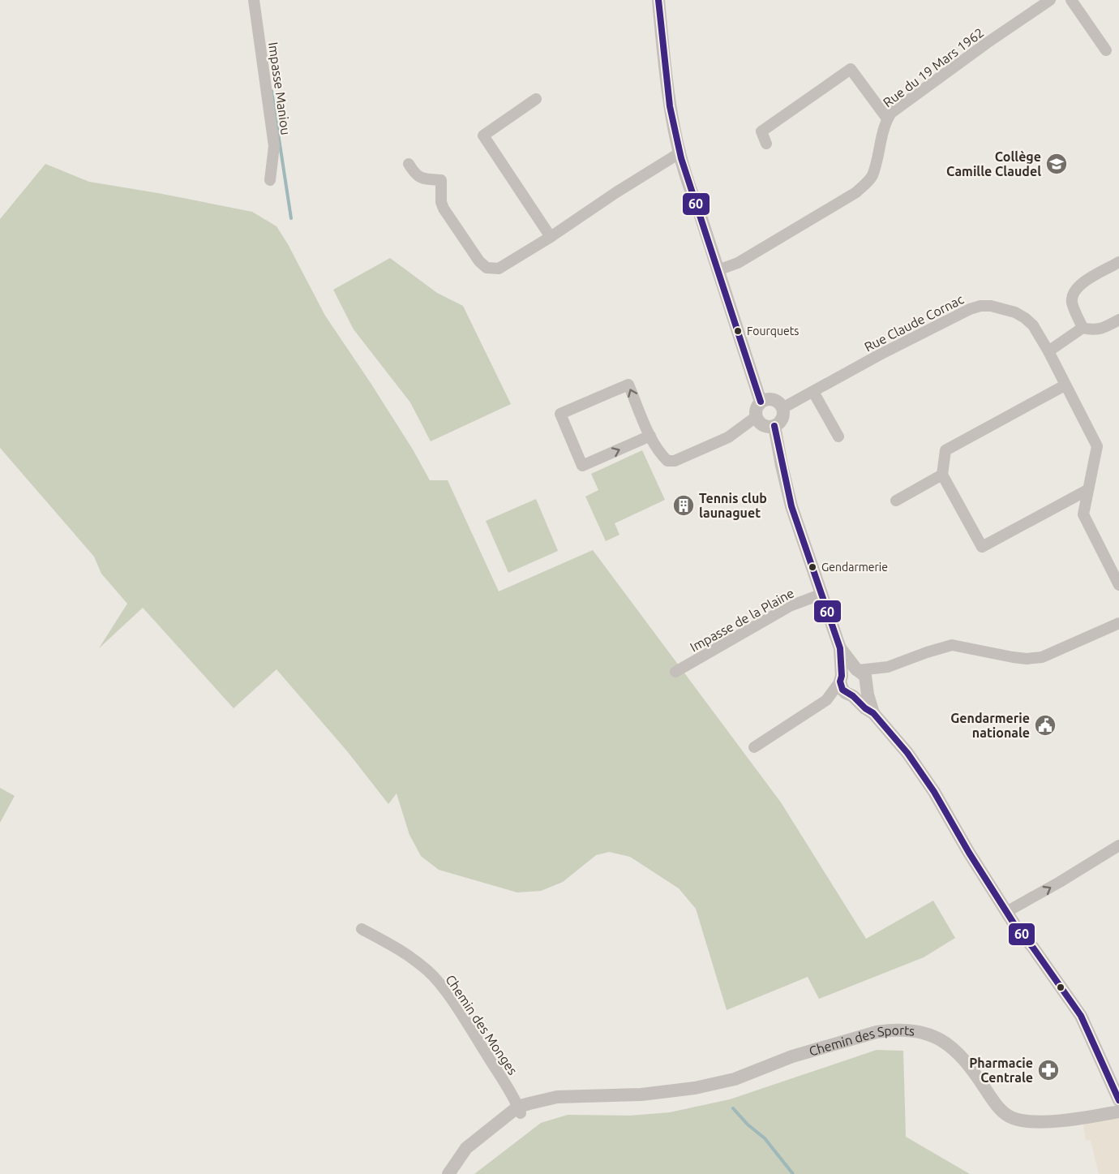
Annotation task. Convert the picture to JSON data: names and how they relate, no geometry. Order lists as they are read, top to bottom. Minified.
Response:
{"streets":{"street":["Rue du 19 Mars 1962","Impasse Maniou","Rue Claude Cornac","Impasse de la Plaine","Chemin des Monges","Chemin des Sports"]},"crossings":[["Chemin des Monges","Chemin des Sports"]],"places":{"school or university":["Collège Camille Claudel"],"other":["Fourquets","Gendarmerie"],"building":["Tennis club launaguet"],"public building":["Gendarmerie nationale"],"pharmacy":["Pharmacie Centrale"]},"lines":["transit line 60"]}
